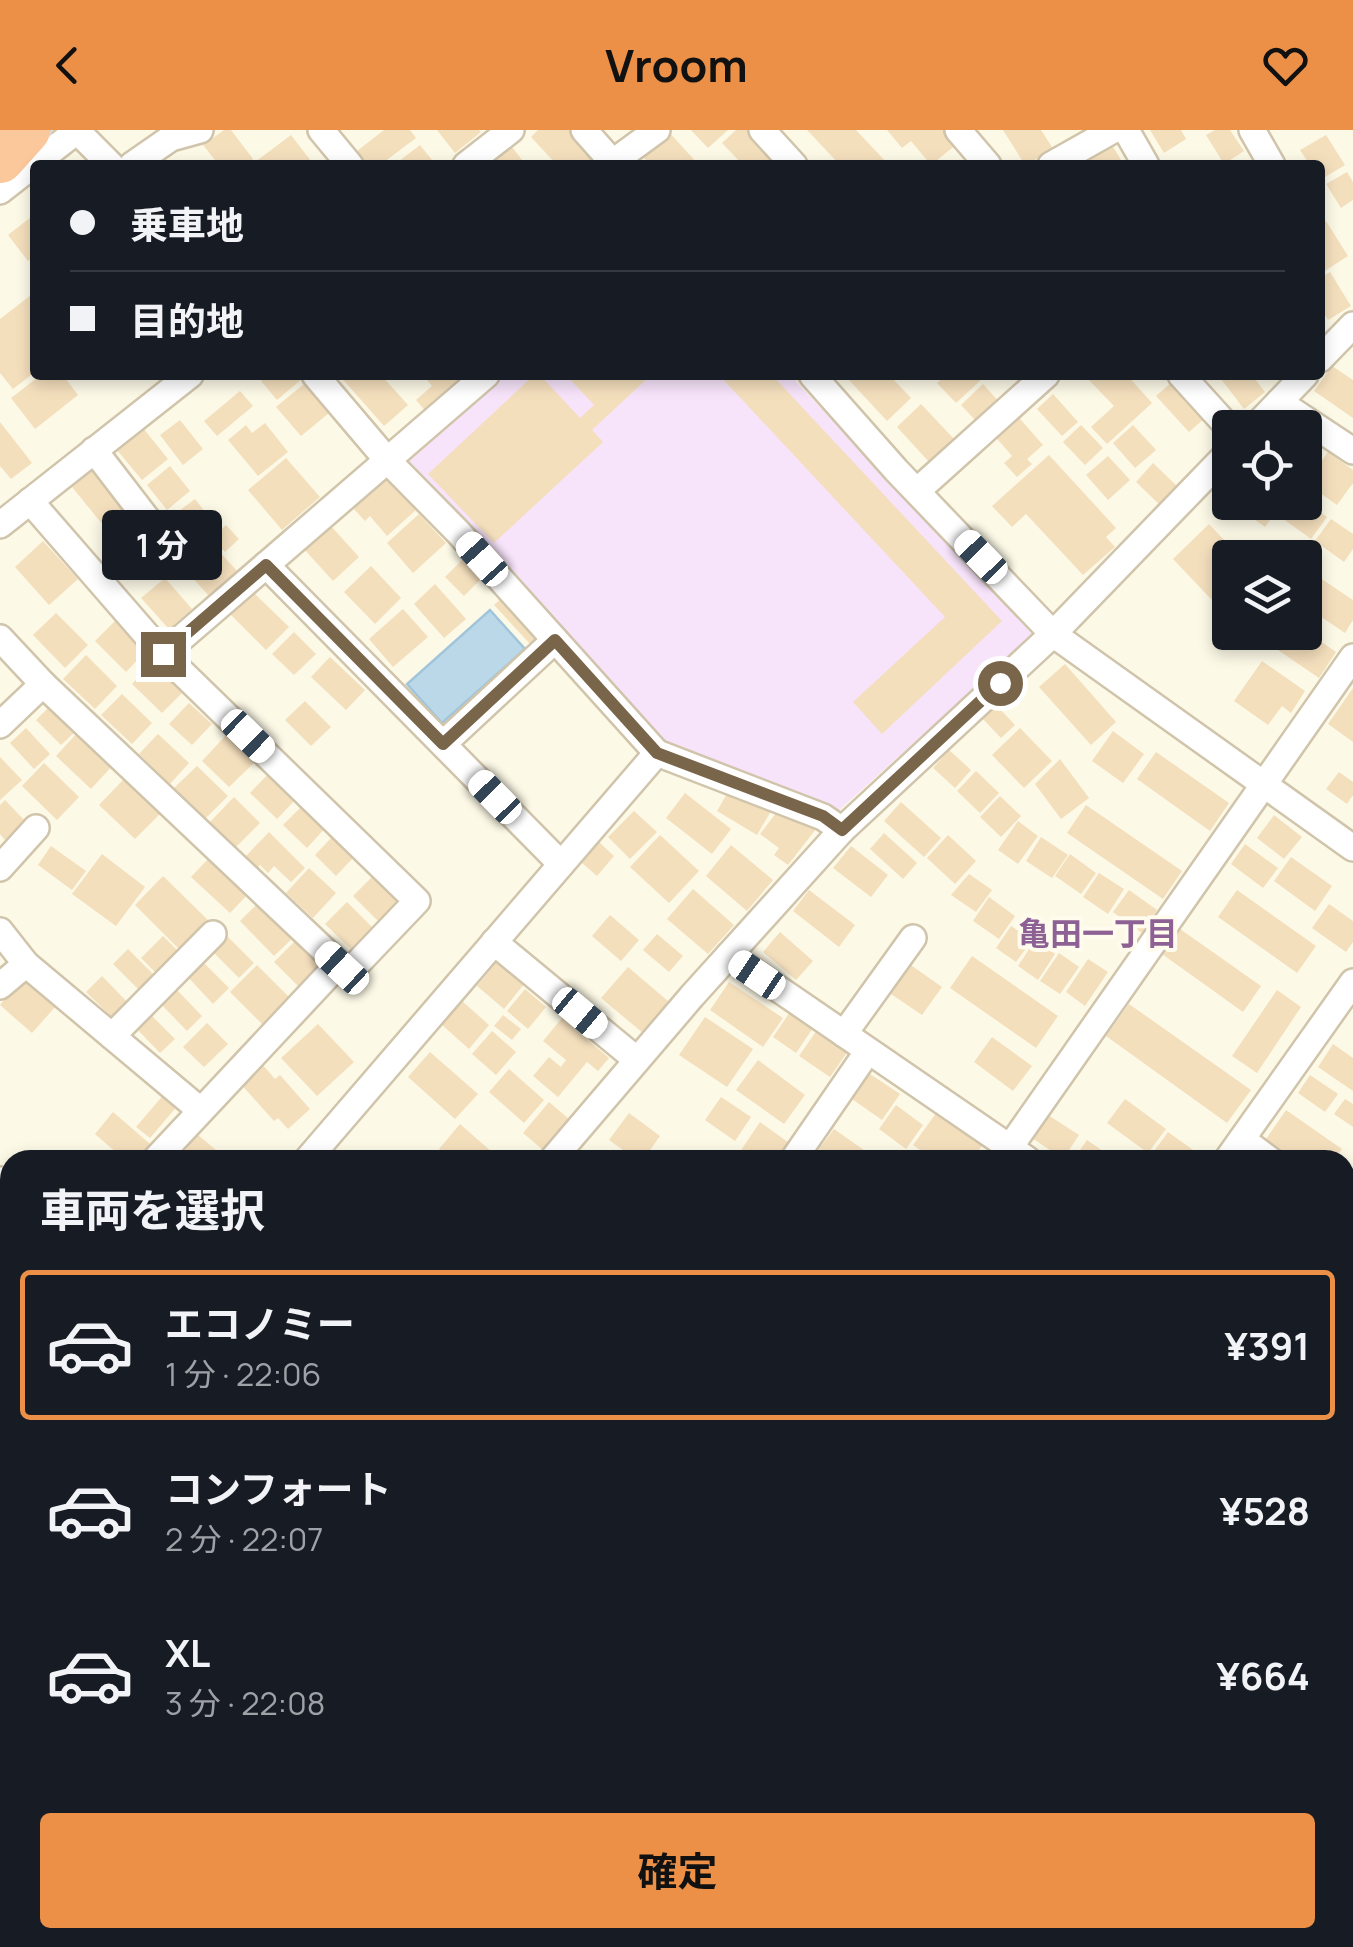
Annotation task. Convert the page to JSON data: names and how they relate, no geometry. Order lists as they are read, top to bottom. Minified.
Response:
{"districts":["亀田一丁目"],"page":{"header":"Vroom","banner":["乗車地","目的地"],"bubble":"1 分","heading":"車両を選択","list":[{"name":"エコノミー","note":"1 分 · 22:06","value":"¥391"},{"name":"コンフォート","note":"2 分 · 22:07","value":"¥528"},{"name":"XL","note":"3 分 · 22:08","value":"¥664"}],"buttons":"確定"}}
